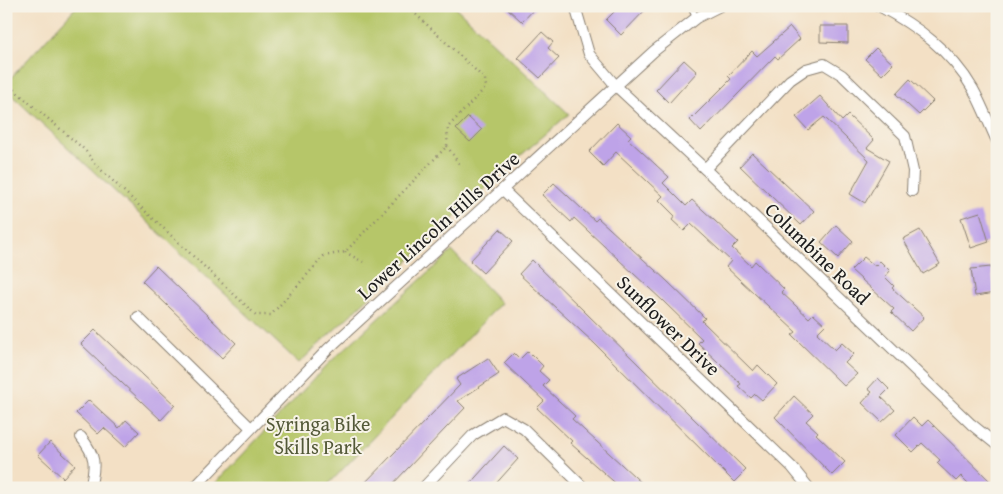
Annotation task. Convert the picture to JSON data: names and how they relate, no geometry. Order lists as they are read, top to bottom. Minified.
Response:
{"streets":{"street":["Lower Lincoln Hills Drive","Columbine Road","Sunflower Drive"]},"crossings":[["Lower Lincoln Hills Drive","Columbine Road"],["Lower Lincoln Hills Drive","Sunflower Drive"]],"parks":["Syringa Bike Skills Park"]}
